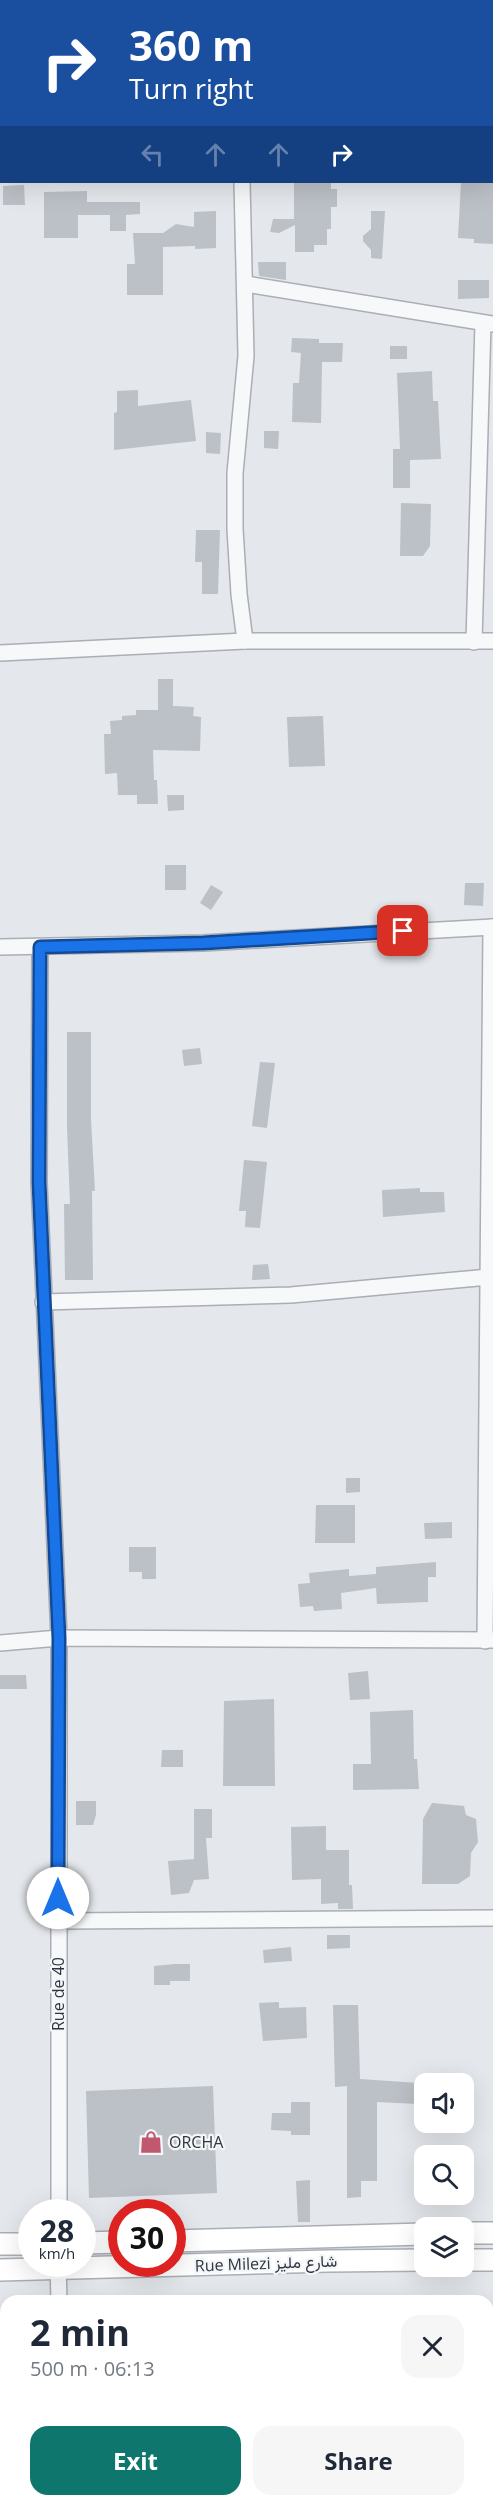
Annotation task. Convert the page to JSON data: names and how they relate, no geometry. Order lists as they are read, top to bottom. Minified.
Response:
{"streets":{"street":["Rue de 40","Rue Milezi شارع مليز"]},"places":{"shop":["ORCHA"]},"page":{"turn":["360 m","Turn right"],"speed":"28 km/h","limit":"30","heading":["2 min","500 m · 06:13"],"buttons":["Exit","Share"]}}
